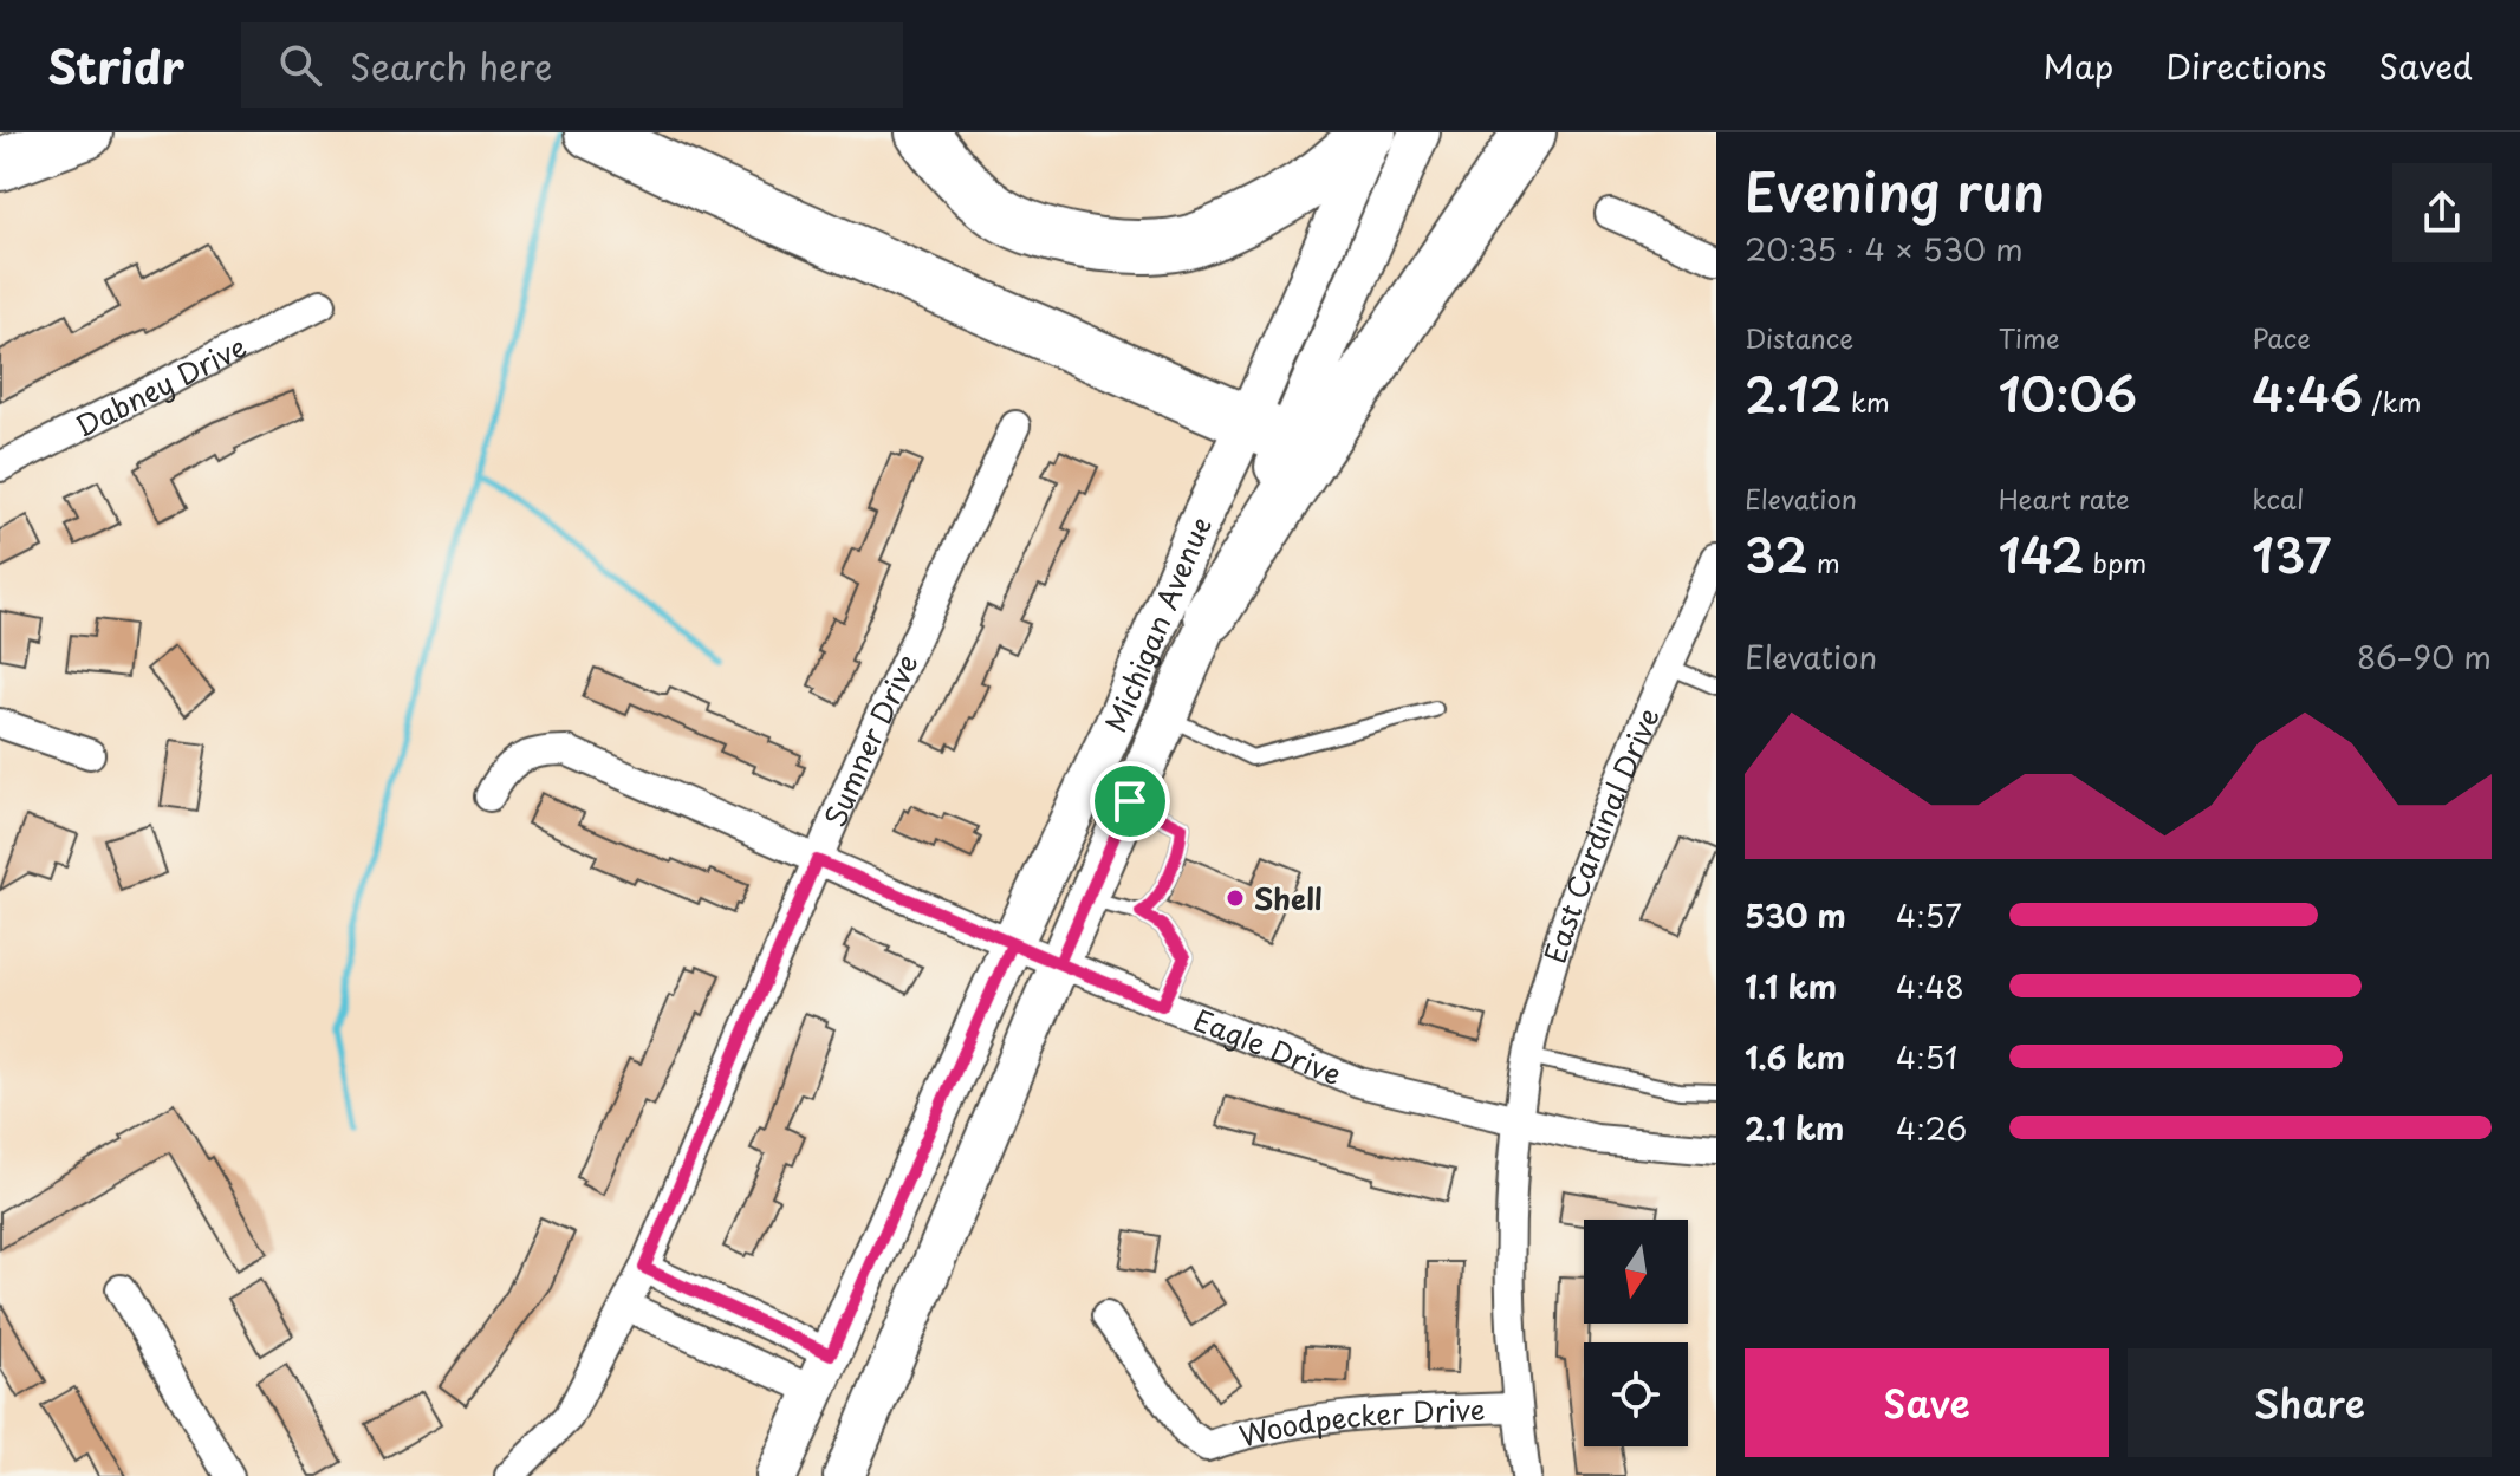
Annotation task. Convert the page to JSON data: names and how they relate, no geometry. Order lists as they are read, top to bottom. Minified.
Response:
{"streets":{"main road":["Michigan Avenue"],"street":["Dabney Drive","Sumner Drive","East Cardinal Drive","Eagle Drive","Woodpecker Drive"]},"crossings":[["Michigan Avenue","Eagle Drive"],["Sumner Drive","Eagle Drive"],["East Cardinal Drive","Eagle Drive"],["East Cardinal Drive","Woodpecker Drive"]],"places":["Shell"],"north":"bottom","page":{"header":"Stridr","search":"Search here","nav":["Map","Directions","Saved"],"heading":["Evening run","20:35 · 4 × 530 m"],"stats":[["Distance","2.12 km"],["Time","10:06"],["Pace","4:46 /km"],["Elevation","32 m"],["Heart rate","142 bpm"],["kcal","137"]],"chart":["Elevation","86–90 m"],"list":[{"name":"530 m","note":"4:57"},{"name":"1.1 km","note":"4:48"},{"name":"1.6 km","note":"4:51"},{"name":"2.1 km","note":"4:26"}],"buttons":["Save","Share"]}}
